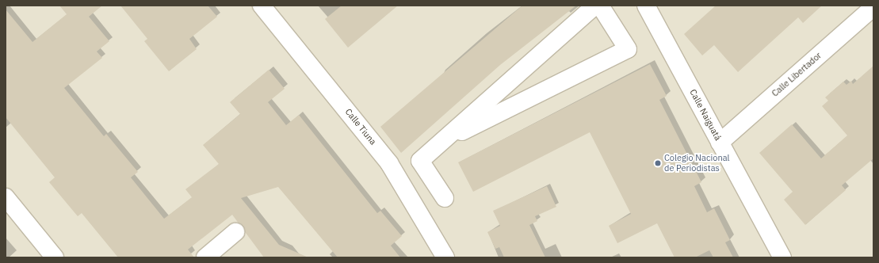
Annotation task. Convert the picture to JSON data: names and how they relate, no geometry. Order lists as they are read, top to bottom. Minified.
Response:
{"streets":{"street":["Calle Libertador","Calle Naiguatá","Calle Tiuna"]},"crossings":[["Calle Libertador","Calle Naiguatá"]],"places":["Colegio Nacional de Periodistas"]}
